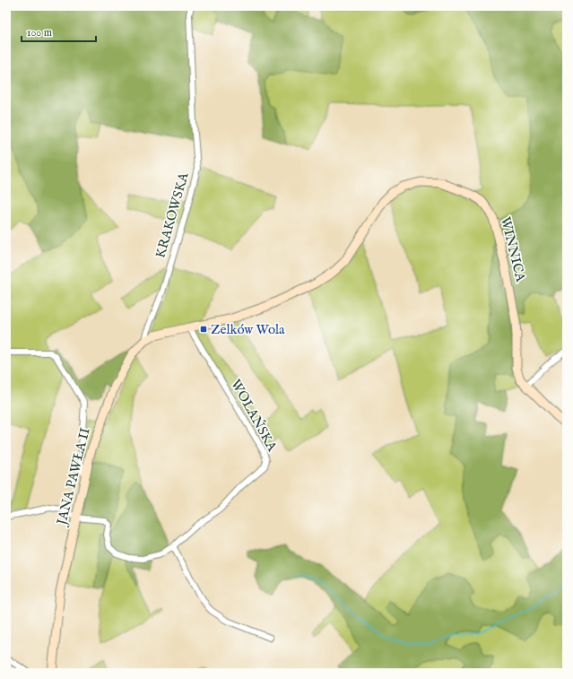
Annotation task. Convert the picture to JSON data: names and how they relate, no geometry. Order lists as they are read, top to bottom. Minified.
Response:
{"streets":{"street":["KRAKOWSKA","WINNICA","WOLAŃSKA","JANA PAWŁA II"]},"crossings":[["KRAKOWSKA","JANA PAWŁA II"],["WINNICA","JANA PAWŁA II"],["WOLAŃSKA","JANA PAWŁA II"]],"places":{"transit":["Zelków Wola"]},"scale_bar":"100 m"}
